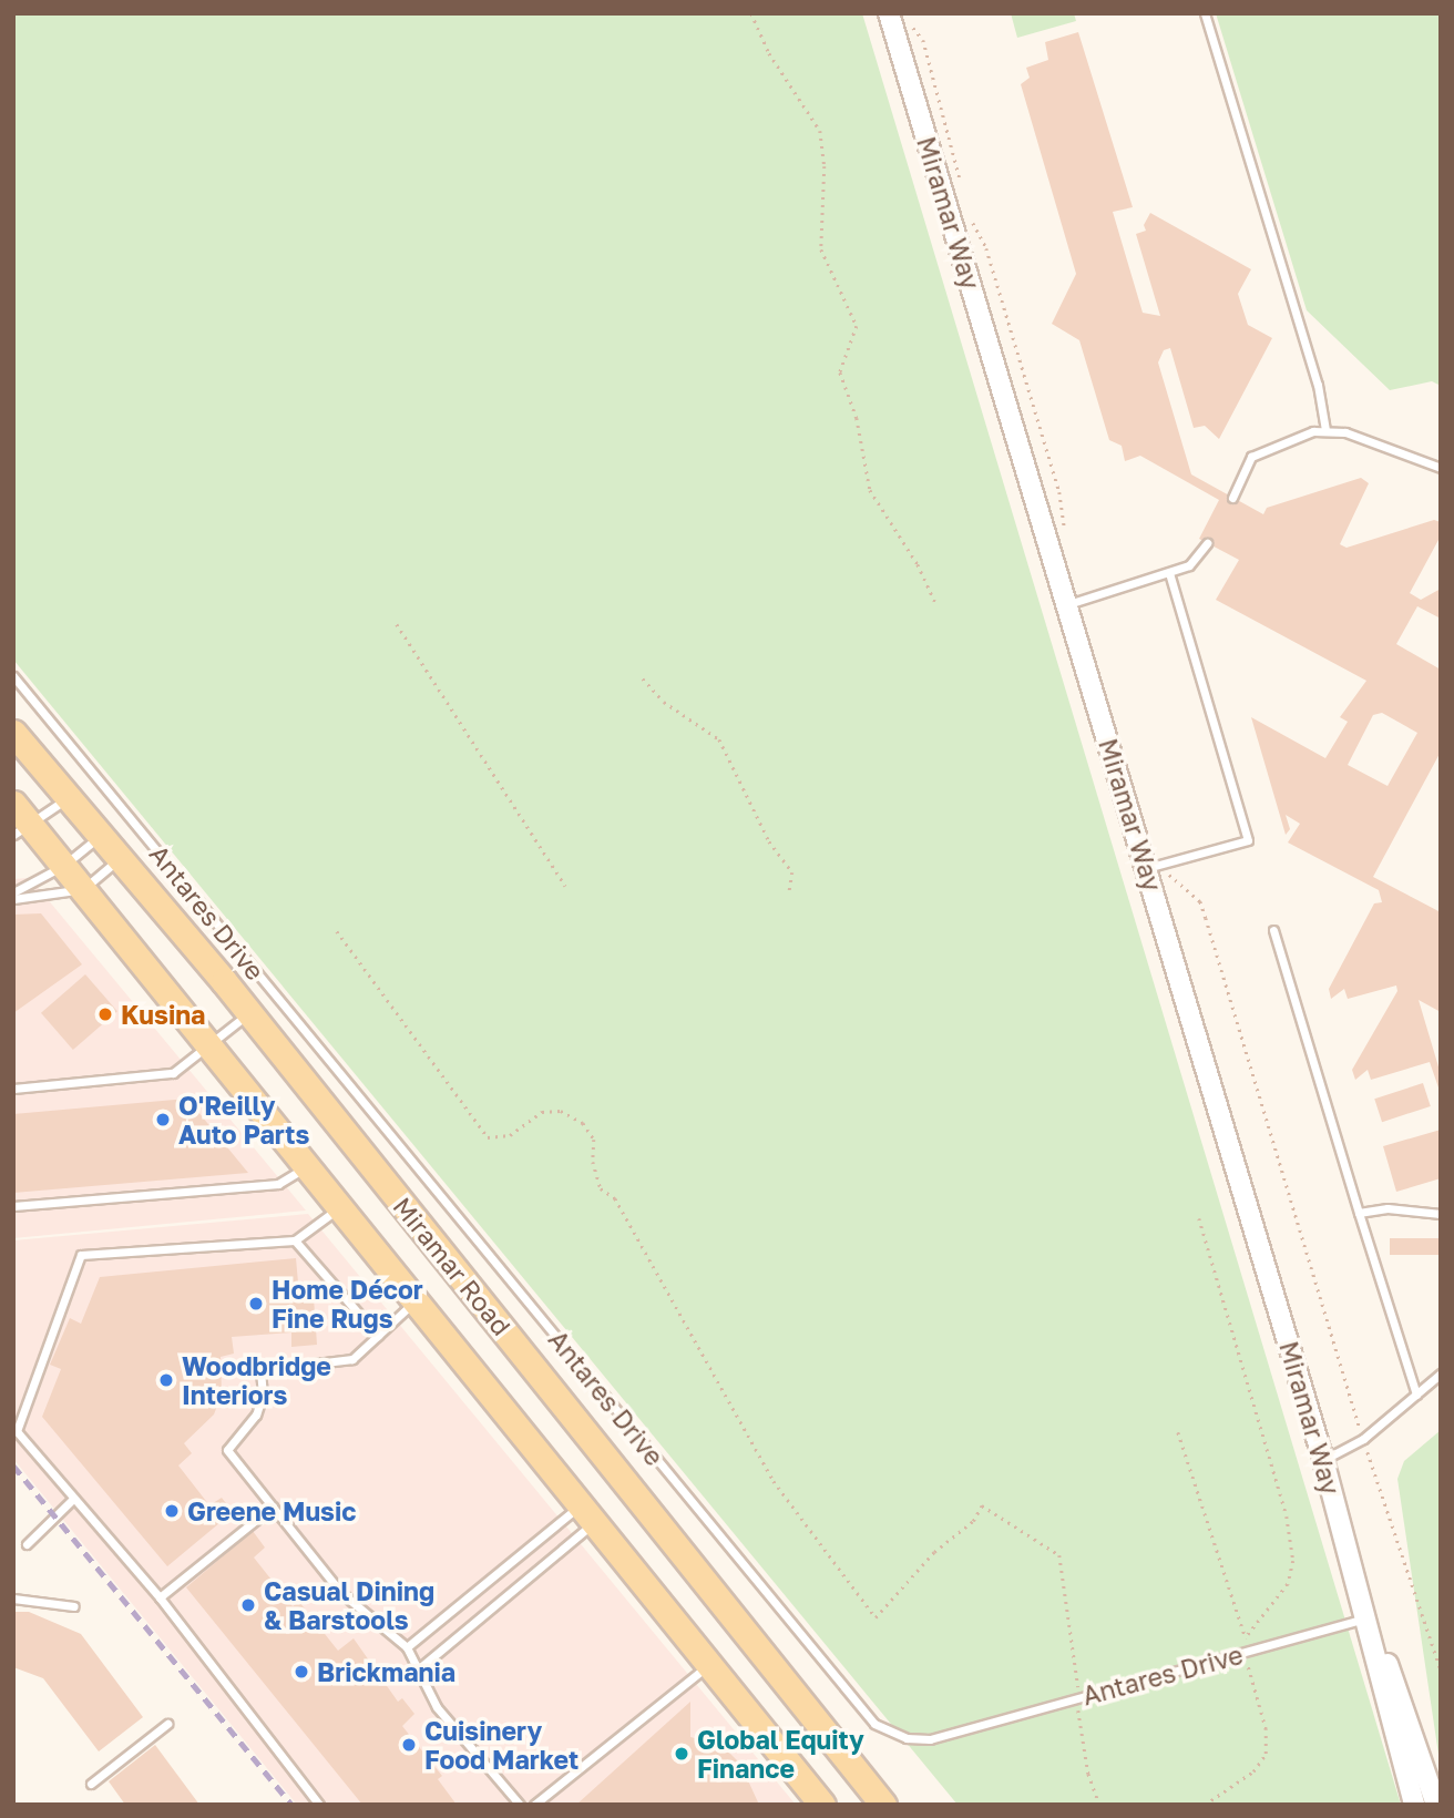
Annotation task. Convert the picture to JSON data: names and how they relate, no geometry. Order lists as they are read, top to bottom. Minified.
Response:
{"streets":{"main road":["Miramar Road"],"street":["Miramar Way"],"lane":["Antares Drive"]},"crossings":[["Miramar Way","Antares Drive"]],"places":["Kusina","O'Reilly Auto Parts","Home Décor Fine Rugs","Woodbridge Interiors","Greene Music","Casual Dining & Barstools","Brickmania","Cuisinery Food Market","Global Equity Finance"]}
